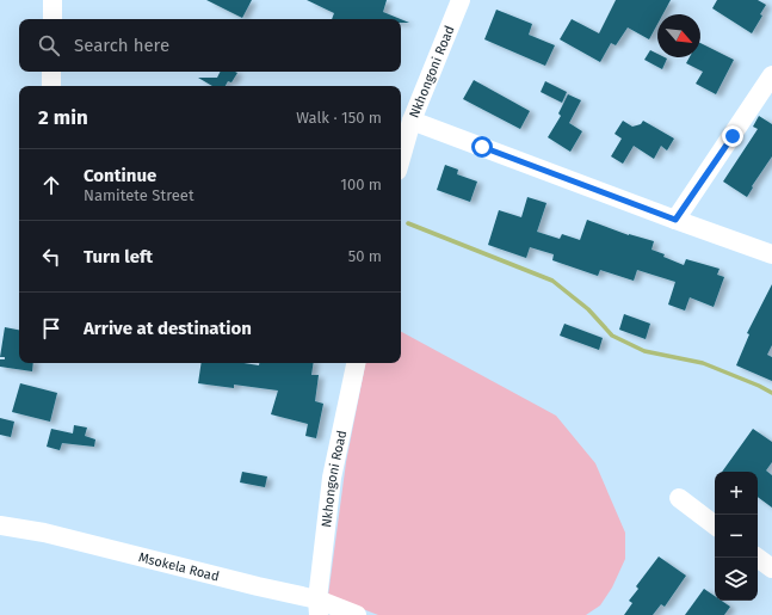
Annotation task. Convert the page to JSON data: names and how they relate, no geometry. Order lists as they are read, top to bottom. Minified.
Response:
{"streets":{"street":["Nkhongoni Road","Msokela Road"]},"crossings":[["Nkhongoni Road","Msokela Road"]],"north":"bottom right","page":{"search":"Search here","heading":["2 min","Walk · 150 m"],"list":[["Continue","Namitete Street","100 m"],["Turn left","50 m"],"Arrive at destination"],"map_buttons":["+","−"]}}
